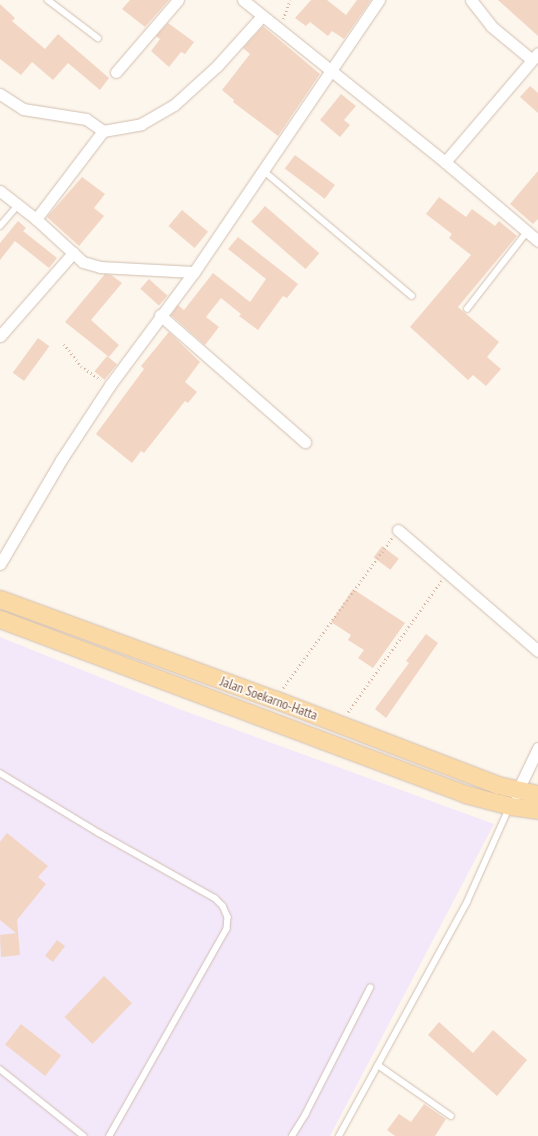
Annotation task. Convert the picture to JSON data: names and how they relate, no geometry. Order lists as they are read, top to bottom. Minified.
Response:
{"streets":{"main road":["Jalan Soekarno-Hatta"]}}
